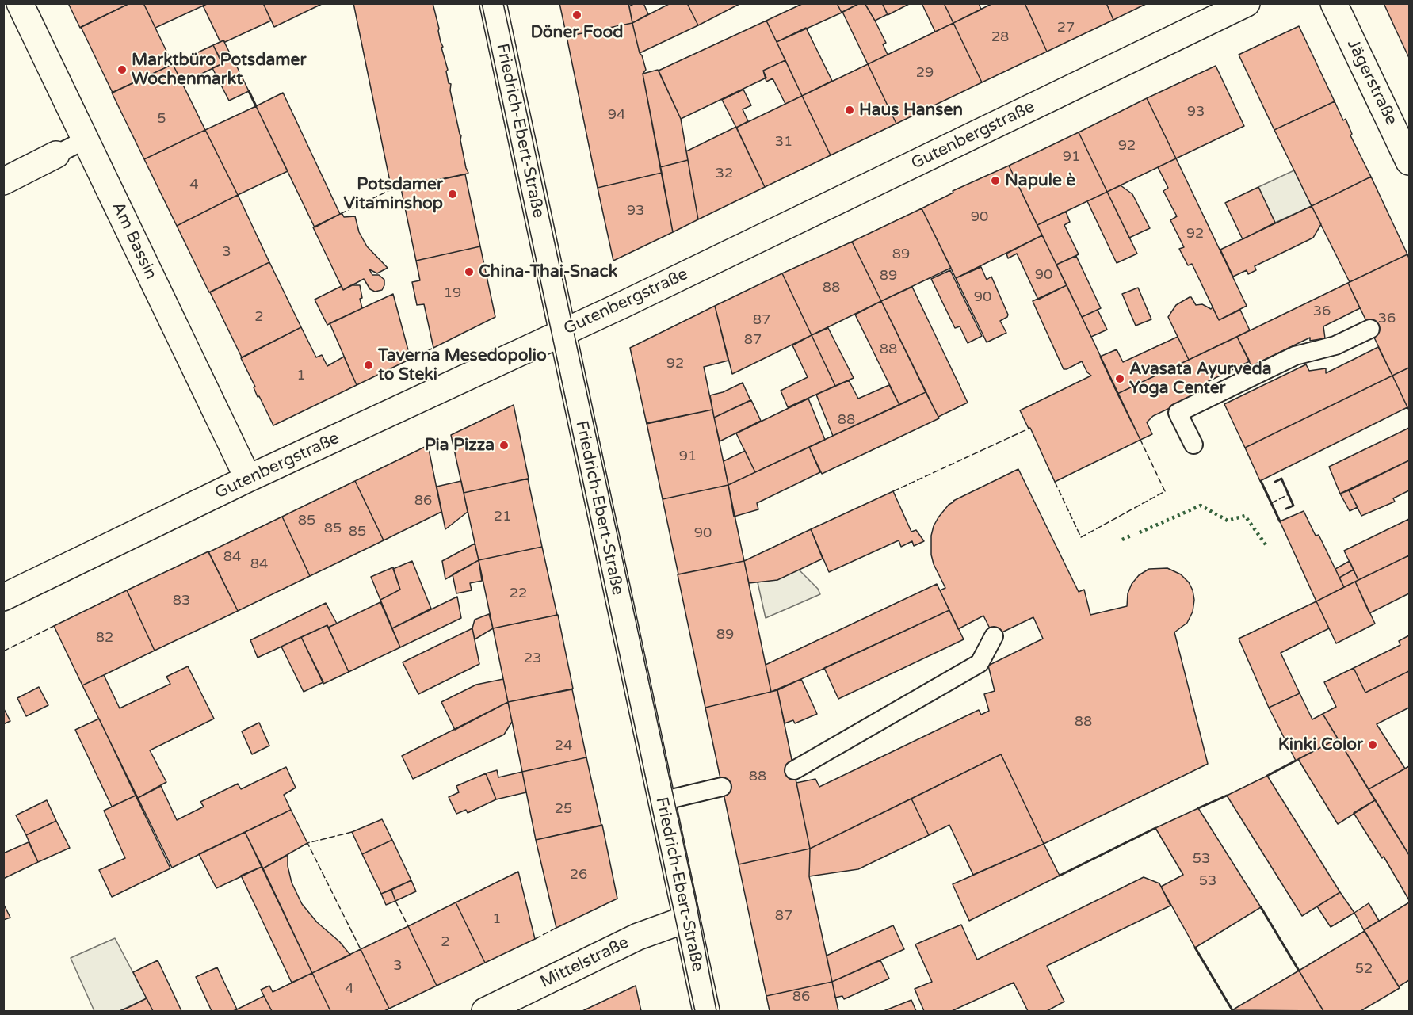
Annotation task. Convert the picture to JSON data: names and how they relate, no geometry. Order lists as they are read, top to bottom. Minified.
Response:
{"streets":{"street":["Jägerstraße","Friedrich-Ebert-Straße","Gutenbergstraße","Am Bassin","Mittelstraße"]},"crossings":[["Friedrich-Ebert-Straße","Gutenbergstraße"],["Friedrich-Ebert-Straße","Mittelstraße"],["Gutenbergstraße","Am Bassin"]],"places":["Döner Food","Marktbüro Potsdamer Wochenmarkt","Haus Hansen","Napule è","Potsdamer Vitaminshop","China-Thai-Snack","Taverna Mesedopolio to Steki","Avasata Ayurveda Yoga Center","Pia Pizza","Kinki Color"],"house_numbers":["27","28","29","93","94","5","31","92","91","32","4","93","90","92","3","89","90","89","88","19","90","36","2","36","87","87","88","92","1","88","91","86","21","85","85","85","90","84","84","22","83","89","82","23","88","24","88","25","53","26","53","87","1","2","3","52","4","86"]}
